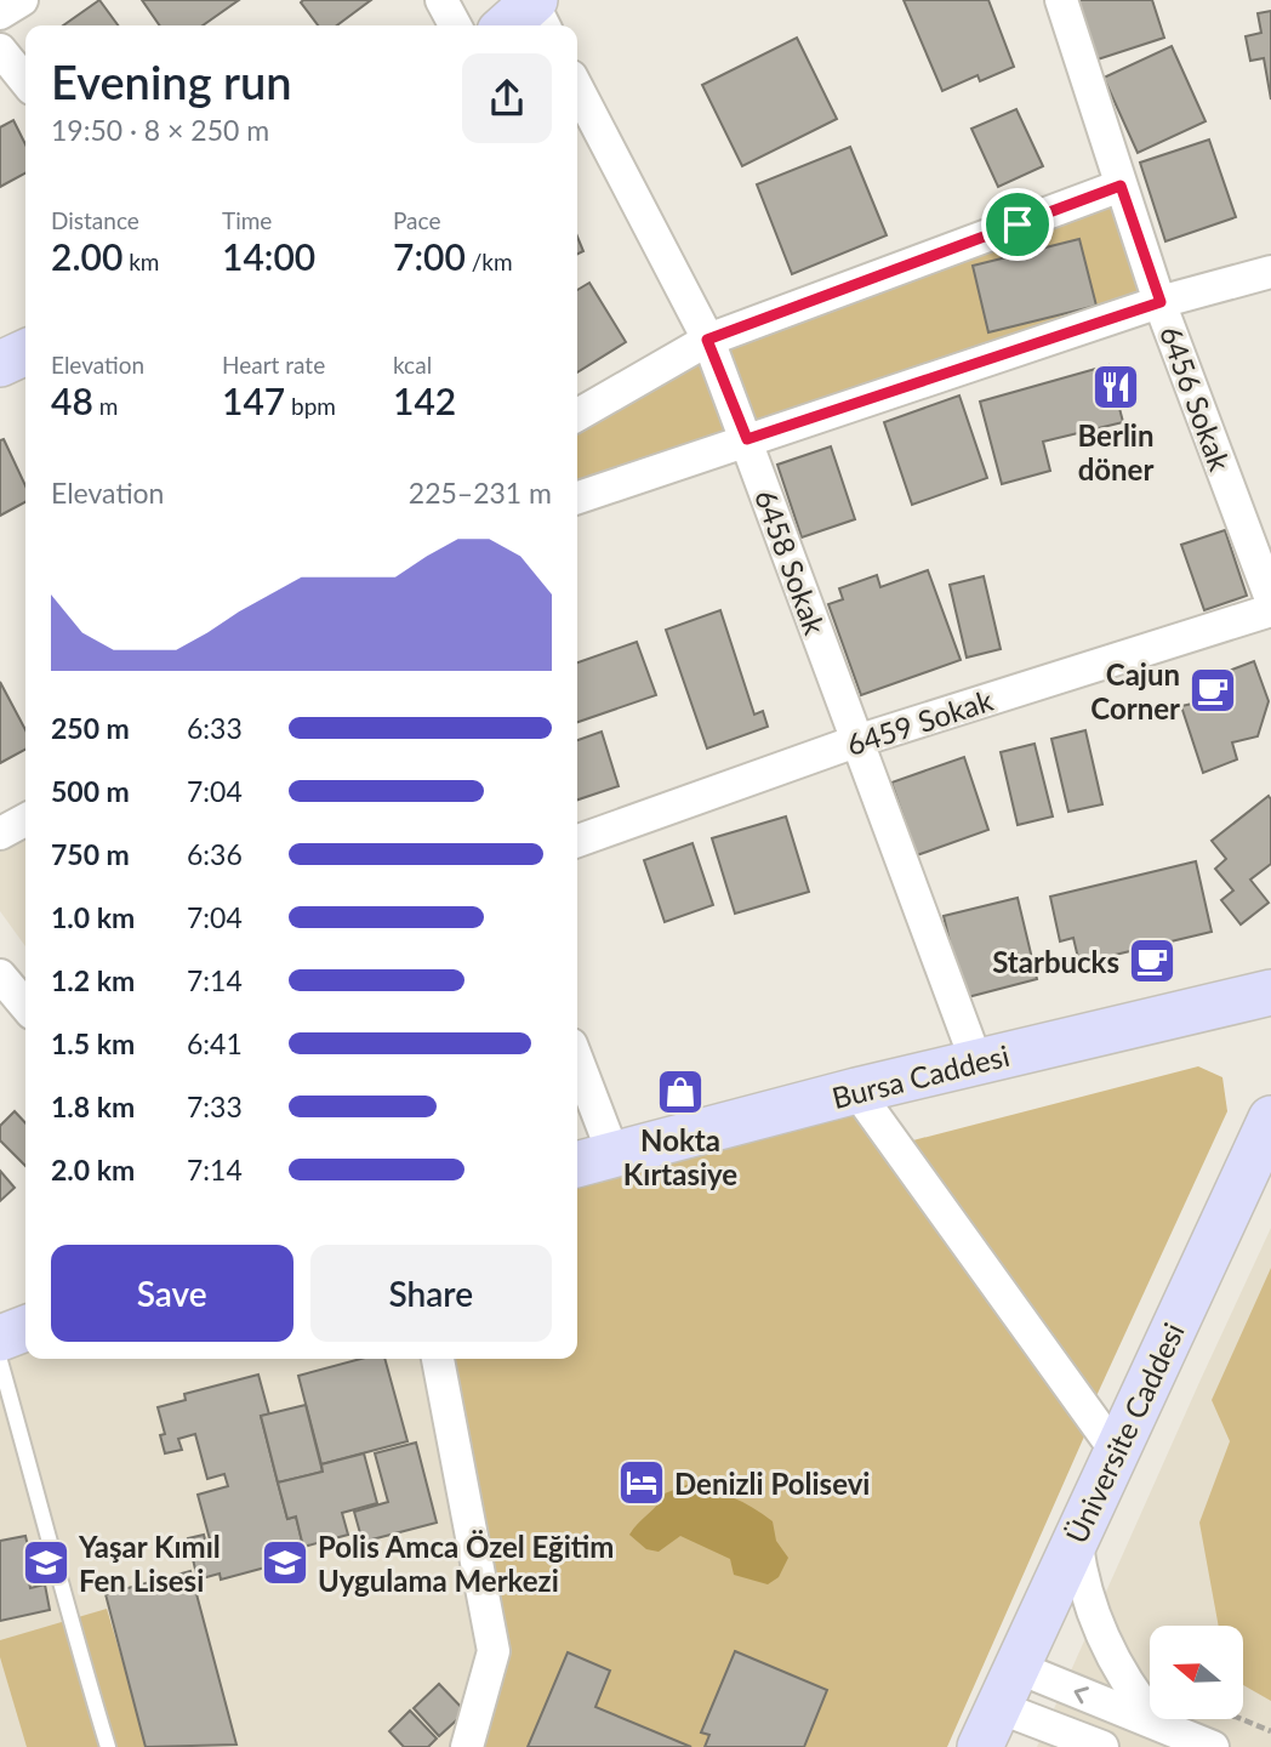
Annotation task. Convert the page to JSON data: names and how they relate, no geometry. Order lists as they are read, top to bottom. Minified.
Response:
{"streets":{"main road":["Bursa Caddesi","Üniversite Caddesi"],"street":["6456 Sokak","6458 Sokak","6459 Sokak"]},"crossings":[["6458 Sokak","6459 Sokak"],["6458 Sokak","Bursa Caddesi"]],"places":{"restaurant":["Berlin döner"],"cafe":["Cajun Corner","Starbucks"],"shop":["Nokta Kırtasiye"],"hotel":["Denizli Polisevi"],"school or university":["Yaşar Kımıl Fen Lisesi","Polis Amca Özel Eğitim Uygulama Merkezi"]},"north":"left","page":{"heading":["Evening run","19:50 · 8 × 250 m"],"stats":[["Distance","2.00 km"],["Time","14:00"],["Pace","7:00 /km"],["Elevation","48 m"],["Heart rate","147 bpm"],["kcal","142"]],"chart":["Elevation","225–231 m"],"list":[{"name":"250 m","note":"6:33"},{"name":"500 m","note":"7:04"},{"name":"750 m","note":"6:36"},{"name":"1.0 km","note":"7:04"},{"name":"1.2 km","note":"7:14"},{"name":"1.5 km","note":"6:41"},{"name":"1.8 km","note":"7:33"},{"name":"2.0 km","note":"7:14"}],"buttons":["Save","Share"]}}
